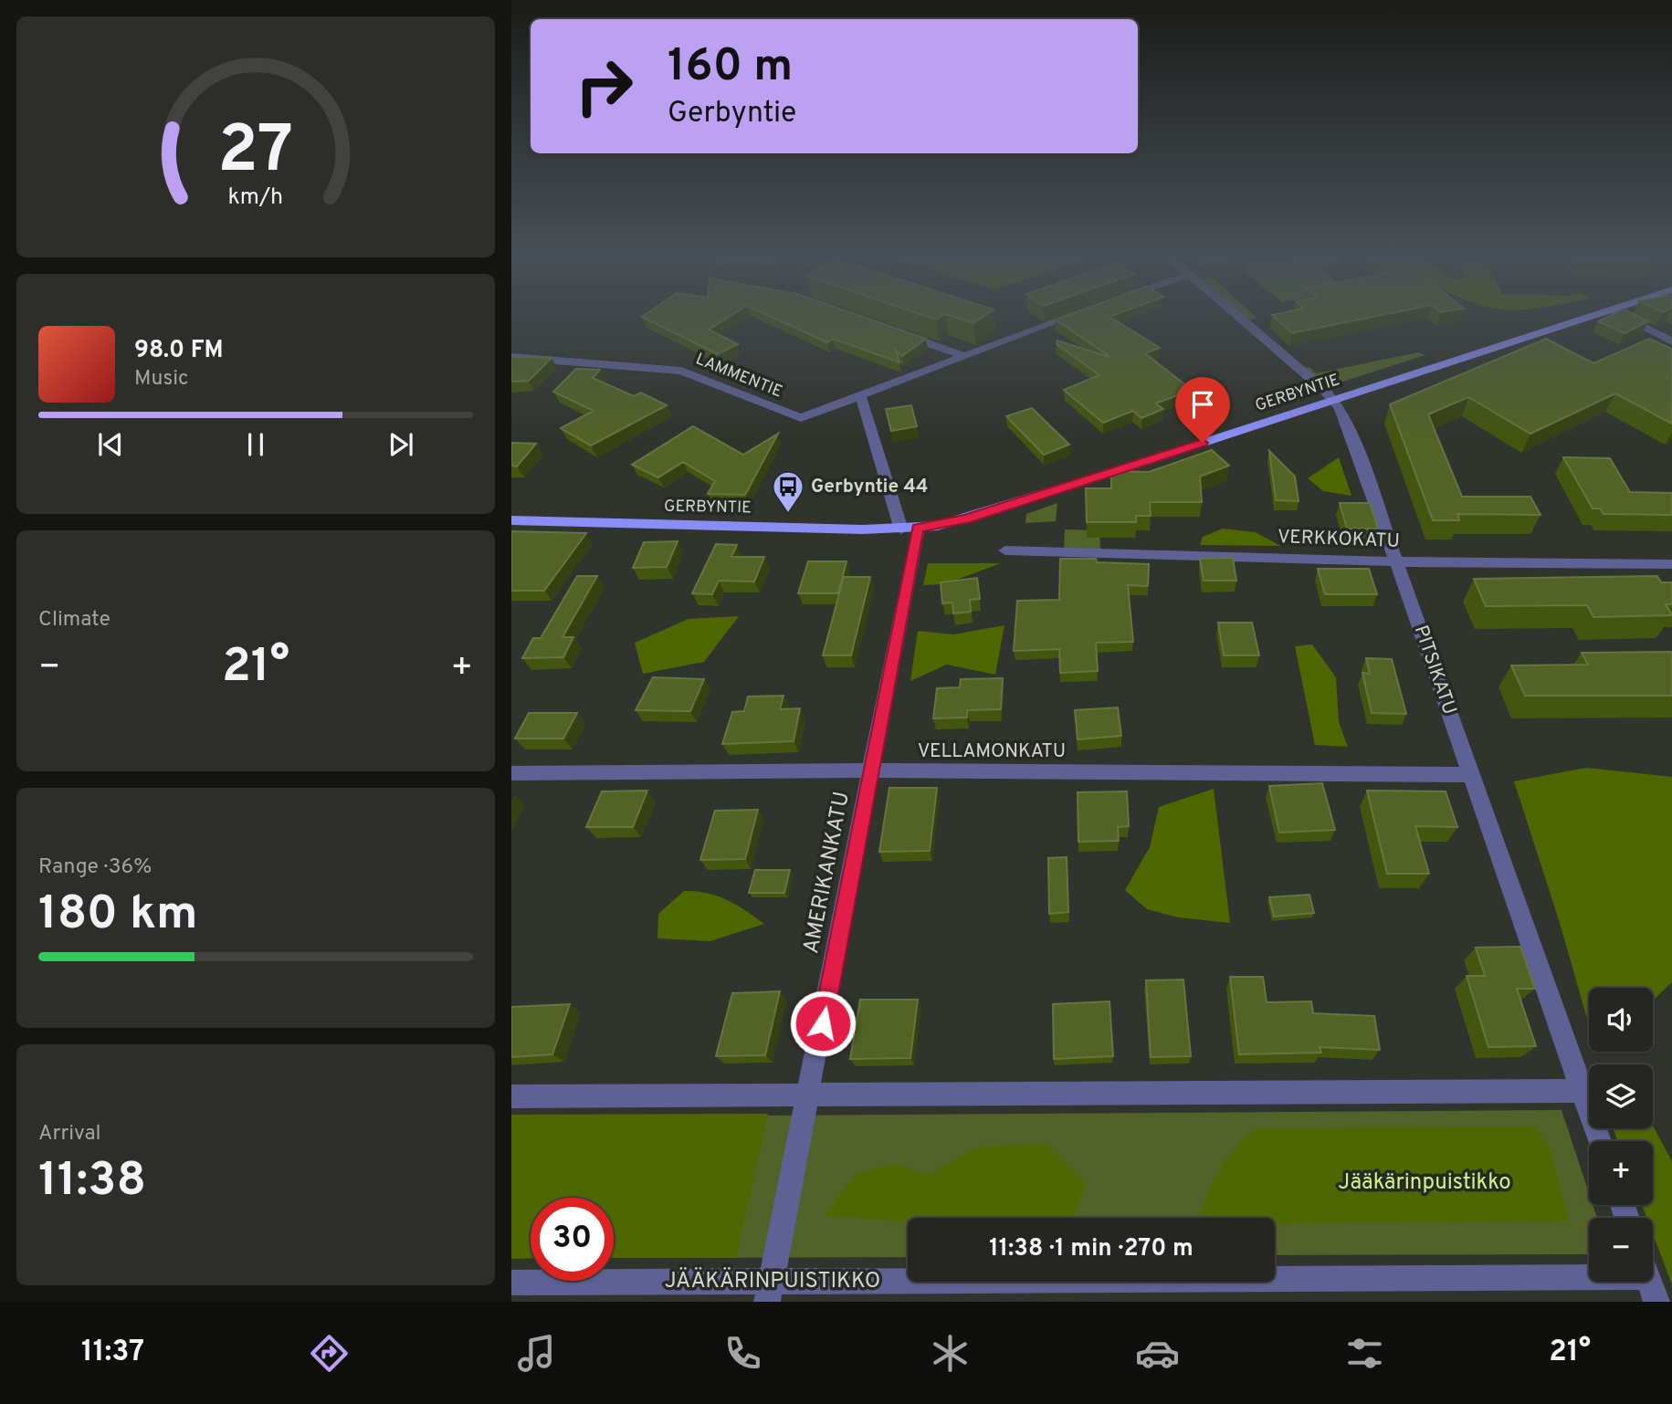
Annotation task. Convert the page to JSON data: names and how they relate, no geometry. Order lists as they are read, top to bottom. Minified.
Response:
{"streets":{"main road":["GERBYNTIE"],"street":["LAMMENTIE","VERKKOKATU","PITSIKATU","VELLAMONKATU","AMERIKANKATU","JÄÄKÄRINPUISTIKKO"]},"crossings":[["LAMMENTIE","AMERIKANKATU"],["GERBYNTIE","PITSIKATU"],["GERBYNTIE","AMERIKANKATU"],["VERKKOKATU","PITSIKATU"],["PITSIKATU","VELLAMONKATU"],["VELLAMONKATU","AMERIKANKATU"],["AMERIKANKATU","JÄÄKÄRINPUISTIKKO"]],"parks":["Jääkärinpuistikko"],"places":{"bus stop":["Gerbyntie 44"]},"page":{"turn":["160 m","Gerbyntie"],"song":["98.0 FM","Music"],"tile":["Climate",["Range · 36%","180 km"],["Arrival","11:38"]],"heat":["−","21°","+"],"map_buttons":["+","−"],"limit":"30","trip":"11:38 · 1 min · 270 m","tabs":["11:37","21°"],"gauge":["27","km/h"]}}
